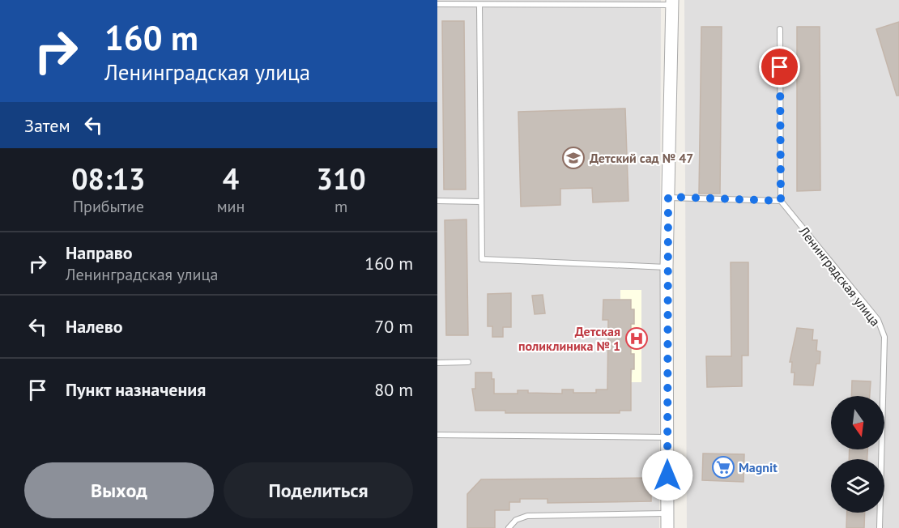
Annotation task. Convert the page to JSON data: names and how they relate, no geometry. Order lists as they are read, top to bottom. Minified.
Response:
{"streets":{"lane":["Ленинградская улица"]},"places":{"school or university":["Детский сад № 47"],"hospital":["Детская поликлиника № 1"],"supermarket":["Magnit"]},"north":"bottom","page":{"turn":["160 m","Ленинградская улица"],"then":"Затем","eta":["08:13","Прибытие","4","мин","310","m"],"list":[{"name":"Направо","note":"Ленинградская улица","value":"160 m"},{"name":"Налево","value":"70 m"},{"name":"Пункт назначения","value":"80 m"}],"buttons":["Выход","Поделиться"]}}
